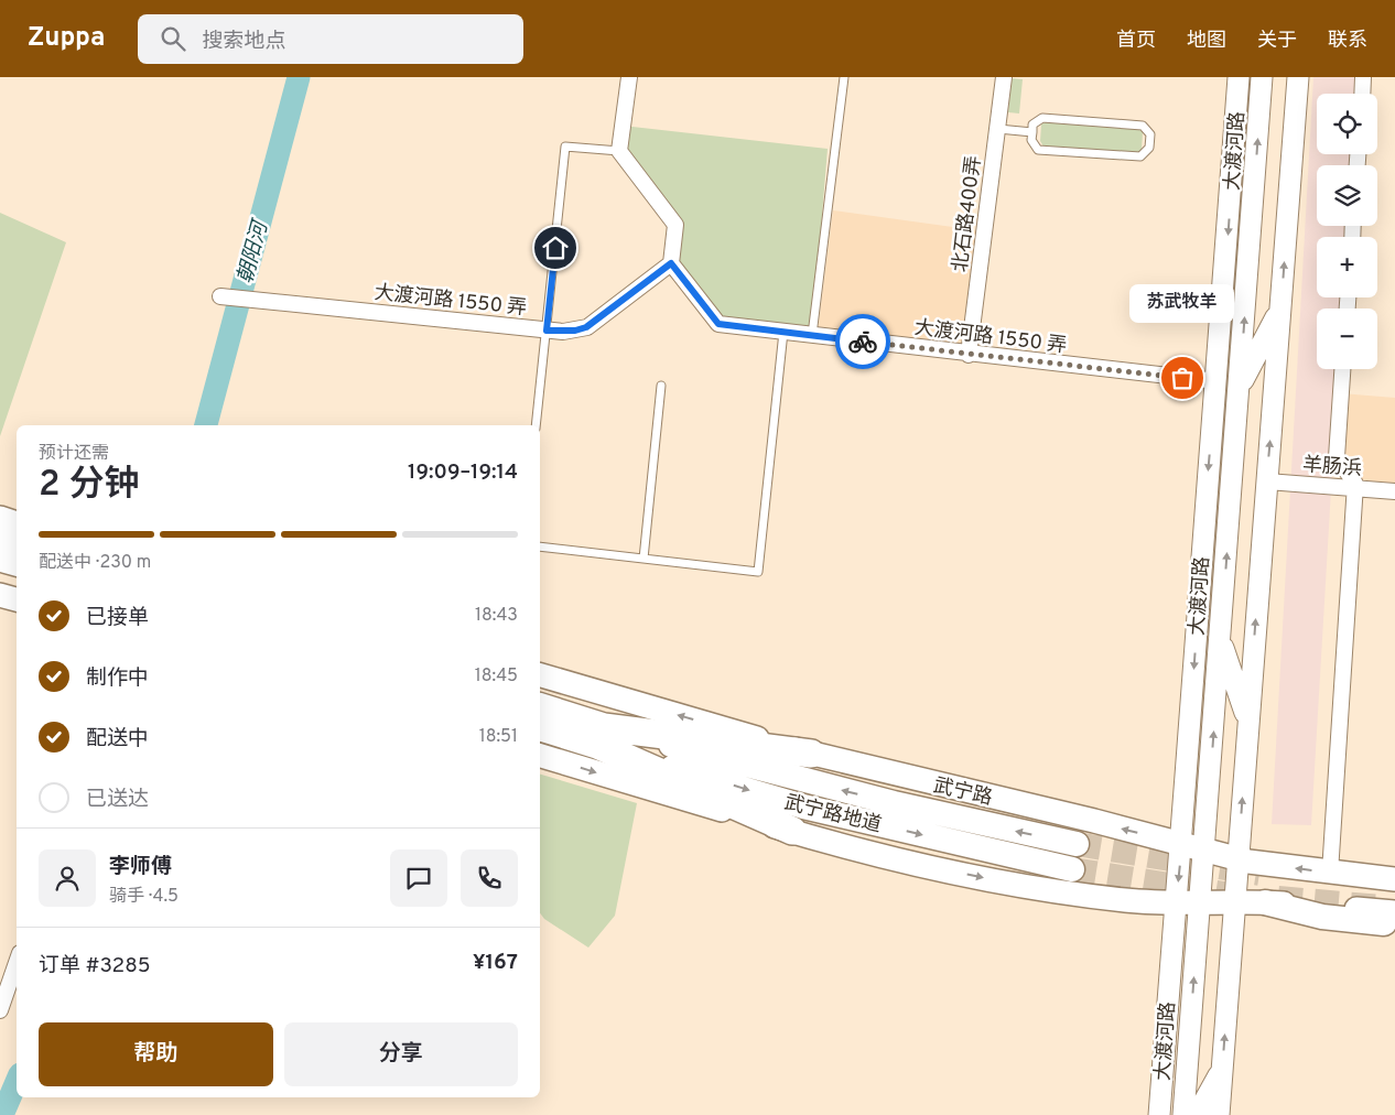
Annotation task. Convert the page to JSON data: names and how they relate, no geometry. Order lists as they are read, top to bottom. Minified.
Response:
{"streets":{"highway":["武宁路地道"],"main road":["大渡河路","武宁路"],"street":["北石路400弄","大渡河路 1550 弄","羊肠浜"]},"crossings":[["大渡河路","大渡河路 1550 弄"],["大渡河路","武宁路"],["北石路400弄","大渡河路 1550 弄"]],"water":["朝阳河"],"places":["苏武牧羊"],"page":{"header":"Zuppa","search":"搜索地点","nav":["首页","地图","关于","联系"],"map_buttons":["+","−"],"bubble":"苏武牧羊","heading":["2 分钟","预计还需","19:09–19:14"],"panel":["李师傅","骑手 · 4.5","订单 #3285","¥167"],"bar":"配送中 · 230 m","list":[["已接单","18:43"],["制作中","18:45"],["配送中","18:51"],"已送达"],"buttons":["帮助","分享"]}}
